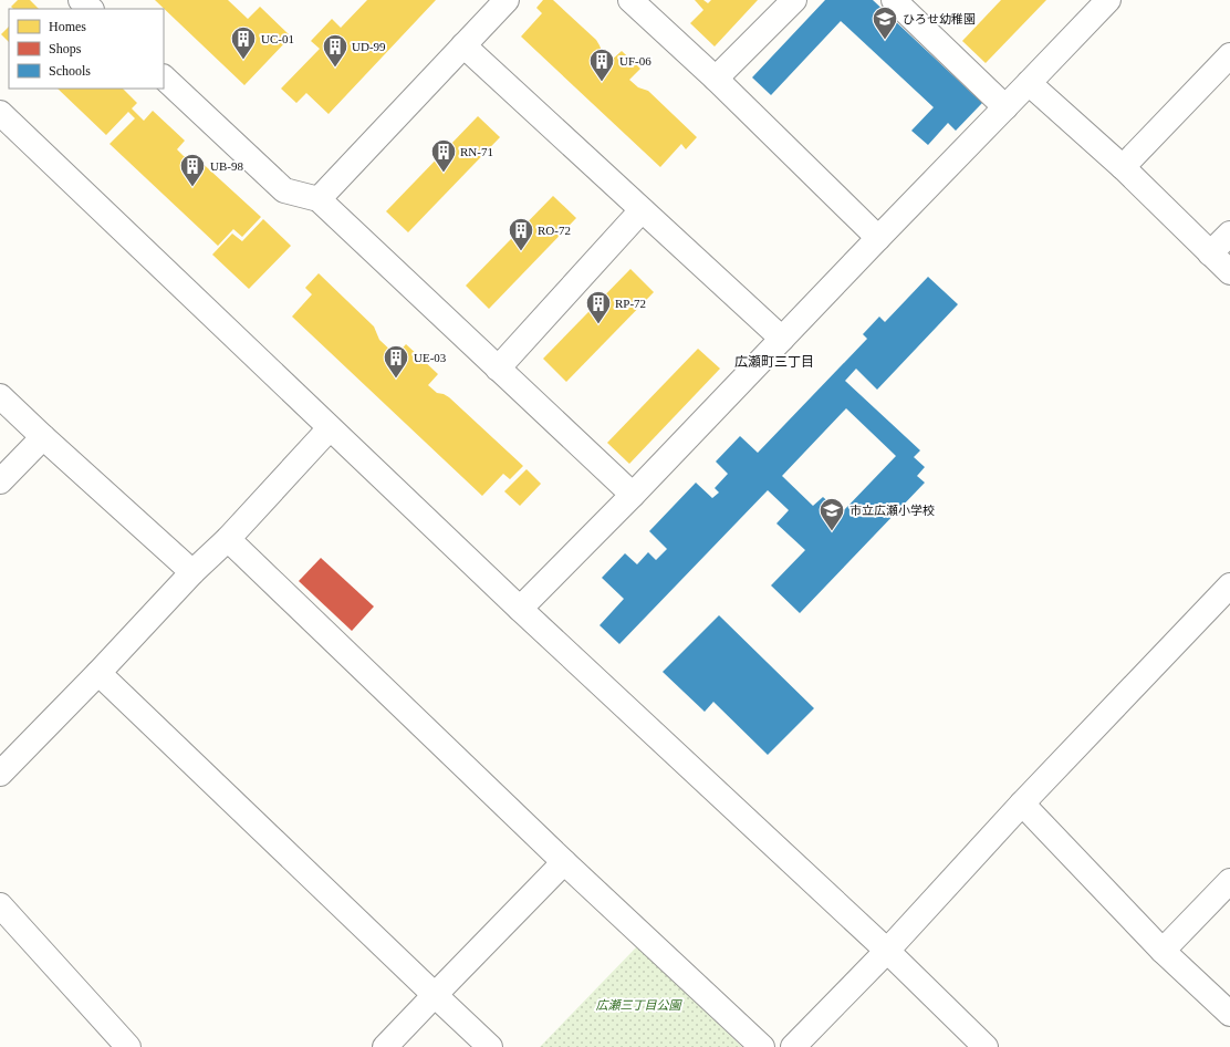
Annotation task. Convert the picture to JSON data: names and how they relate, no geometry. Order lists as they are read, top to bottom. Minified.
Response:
{"districts":["広瀬町三丁目"],"parks":["広瀬三丁目公園"],"places":{"school or university":["ひろせ幼稚園","市立広瀬小学校"],"building":["UC-01","UD-99","UF-06","RN-71","UB-98","RO-72","RP-72","UE-03"]},"legend":["Homes","Shops","Schools"]}
